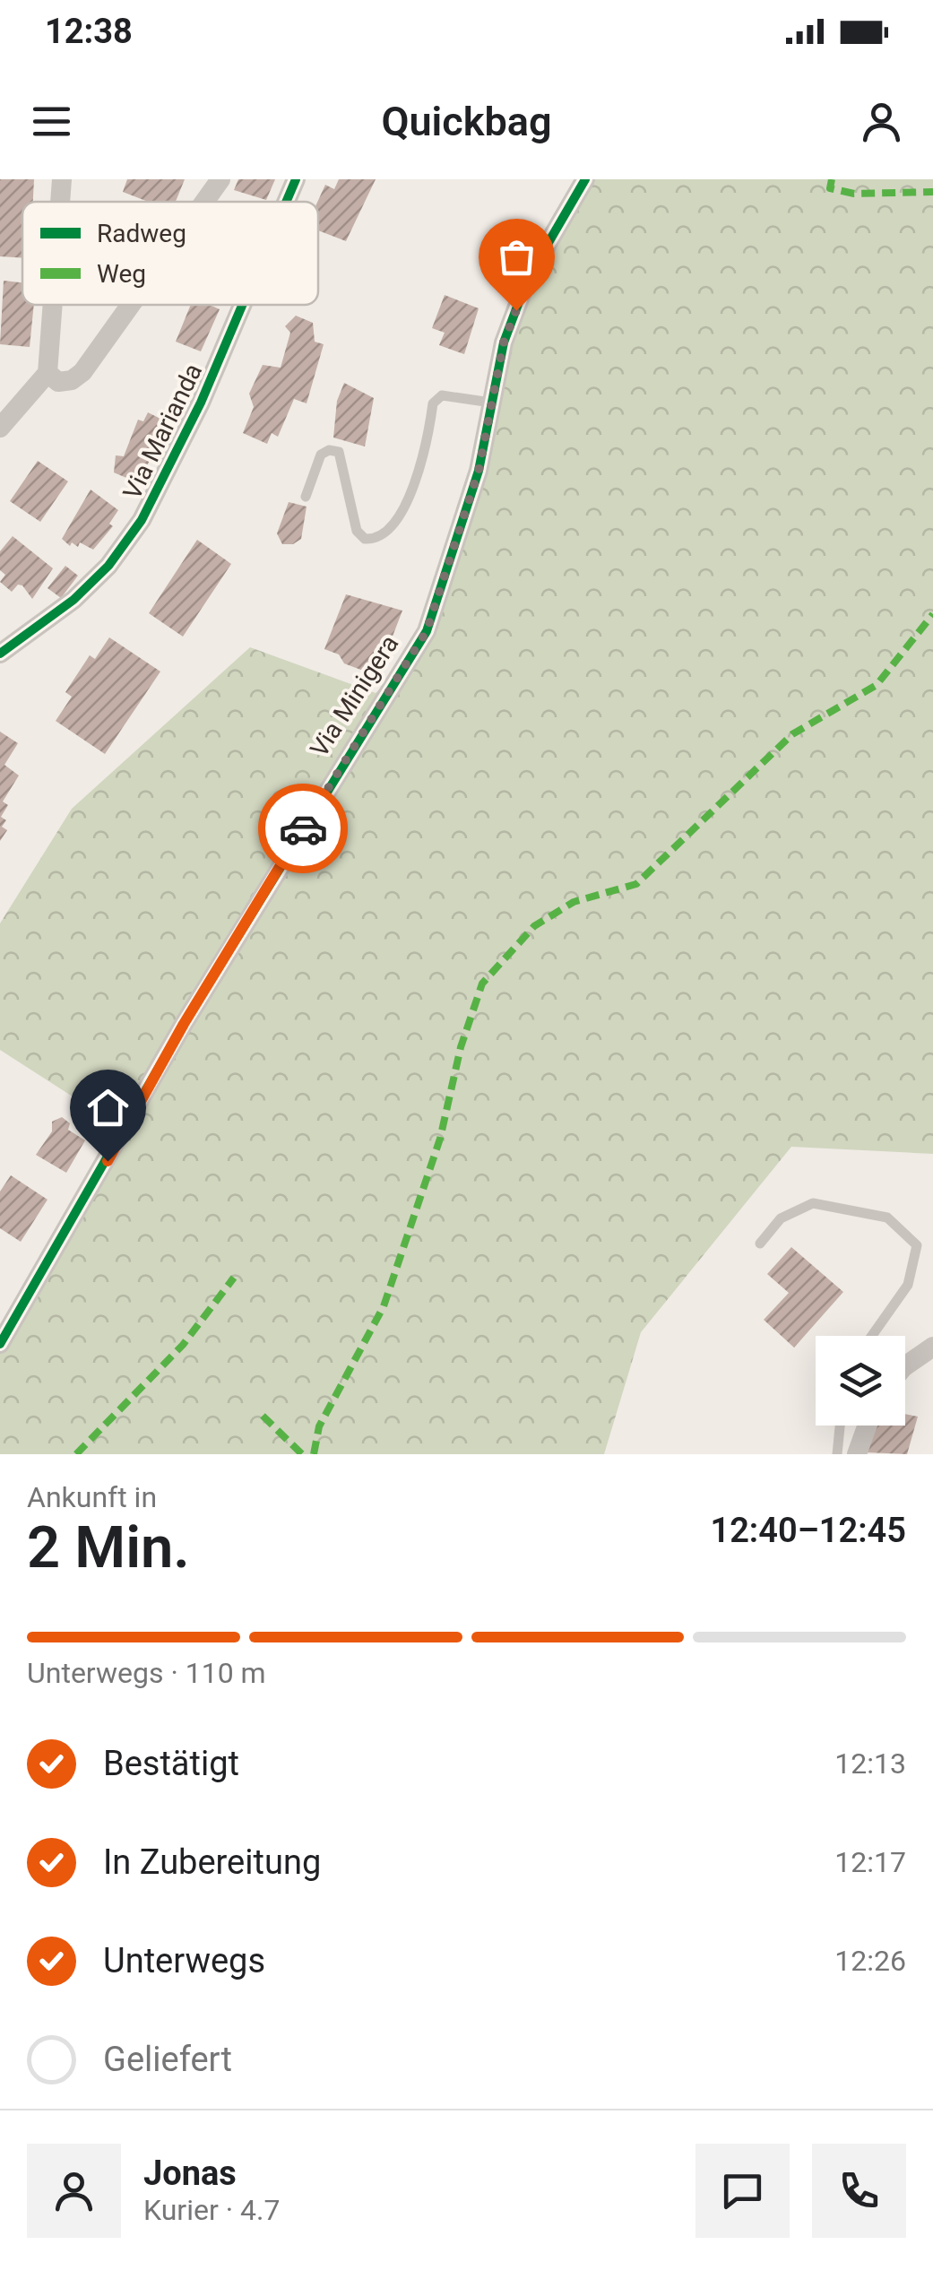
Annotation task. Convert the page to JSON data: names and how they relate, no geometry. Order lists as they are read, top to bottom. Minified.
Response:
{"streets":{"street":["Via Marianda","Via Minigera"]},"legend":["Radweg","Weg"],"page":{"status":"12:38","header":"Quickbag","heading":["2 Min.","Ankunft in","12:40–12:45"],"panel":["Jonas","Kurier · 4.7"],"bar":"Unterwegs · 110 m","list":[["Bestätigt","12:13"],["In Zubereitung","12:17"],["Unterwegs","12:26"],"Geliefert"]}}
